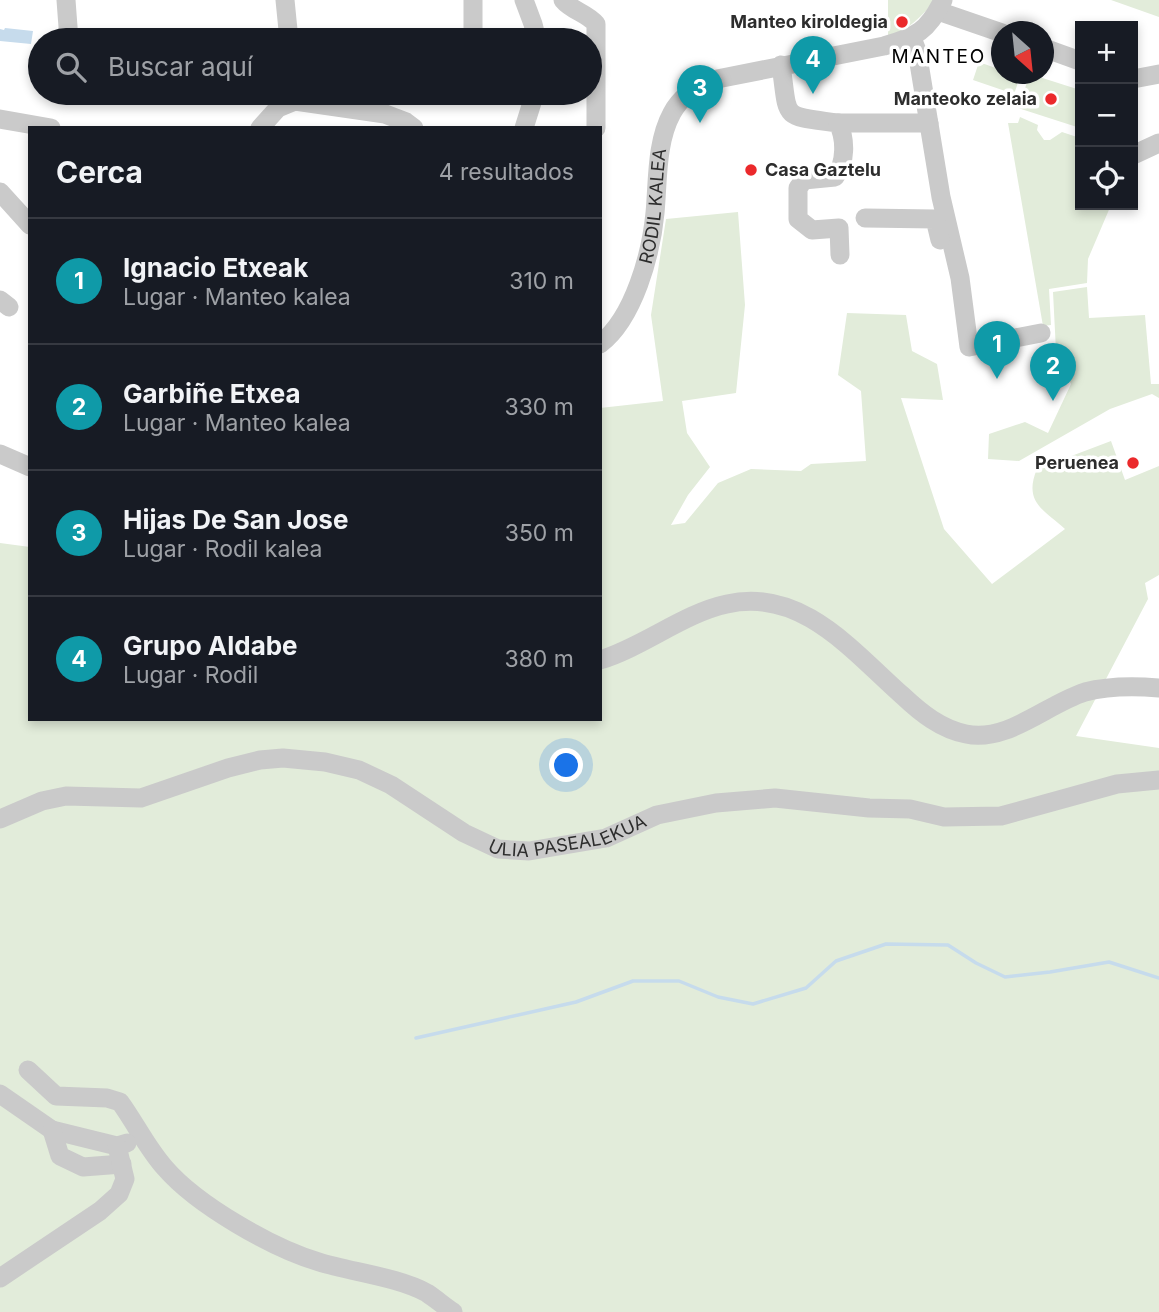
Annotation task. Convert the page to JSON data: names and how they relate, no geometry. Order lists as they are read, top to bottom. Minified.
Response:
{"streets":{"street":["RODIL KALEA","ULIA PASEALEKUA"]},"districts":["MANTEO"],"places":["Manteo kiroldegia","Manteoko zelaia","Casa Gaztelu","Peruenea"],"north":"bottom right","page":{"map_buttons":["+","−"],"search":"Buscar aquí","pins":["4","3","1","2"],"heading":["Cerca","4 resultados"],"list":[{"mark":"1","name":"Ignacio Etxeak","note":"Lugar · Manteo kalea","value":"310 m"},{"mark":"2","name":"Garbiñe Etxea","note":"Lugar · Manteo kalea","value":"330 m"},{"mark":"3","name":"Hijas De San Jose","note":"Lugar · Rodil kalea","value":"350 m"},{"mark":"4","name":"Grupo Aldabe","note":"Lugar · Rodil","value":"380 m"}]}}
